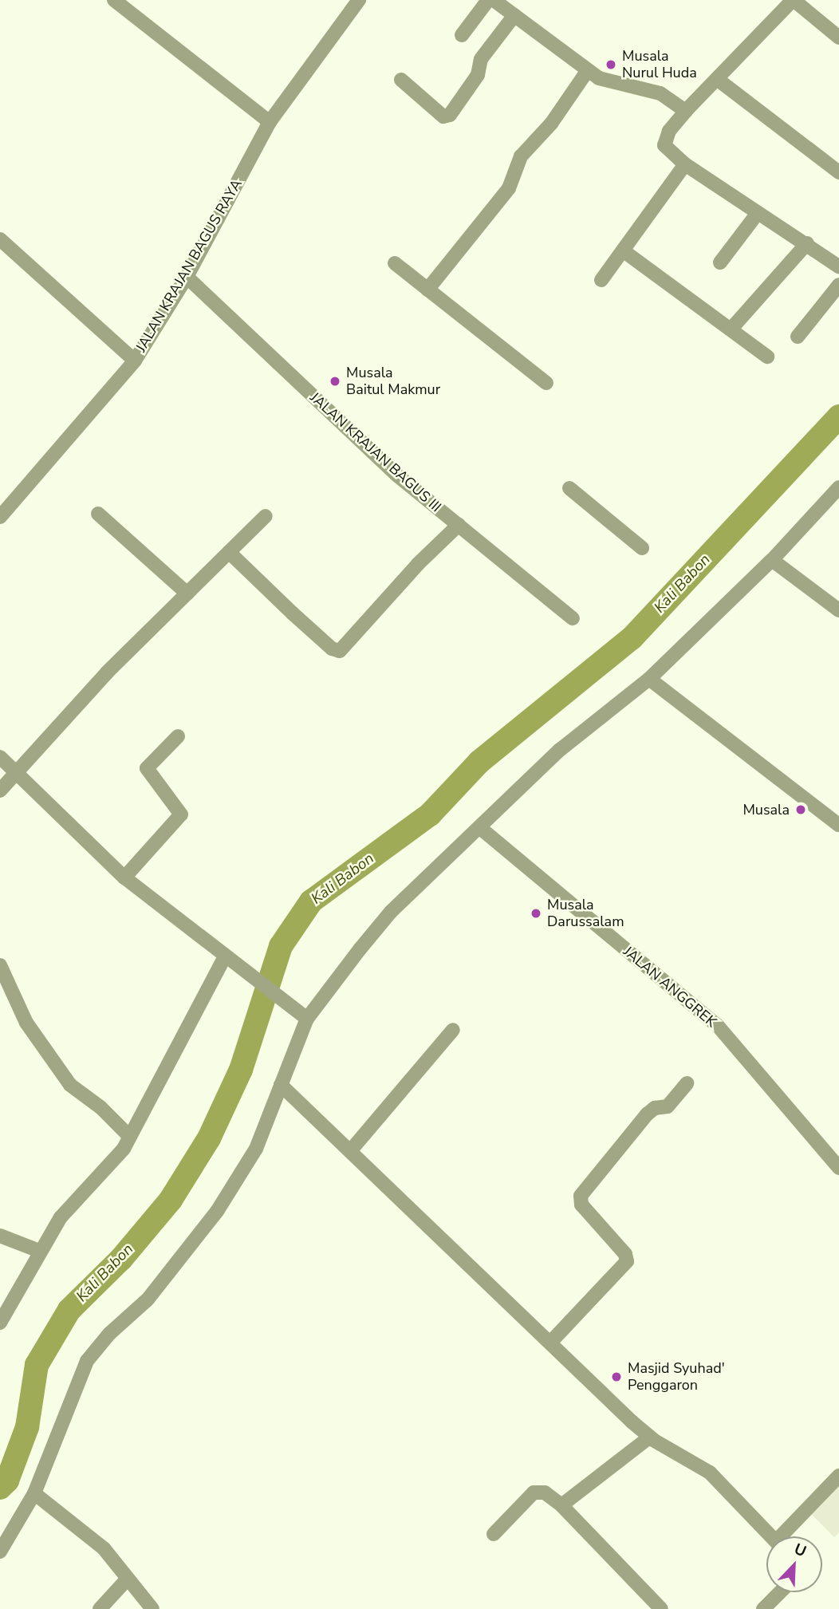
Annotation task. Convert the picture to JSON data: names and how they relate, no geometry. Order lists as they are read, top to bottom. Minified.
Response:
{"streets":{"street":["JALAN KRAJAN BAGUS RAYA","JALAN KRAJAN BAGUS III","JALAN ANGGREK"]},"crossings":[["JALAN KRAJAN BAGUS RAYA","JALAN KRAJAN BAGUS III"]],"water":["Kali Babon"],"places":["Musala Nurul Huda","Musala Baitul Makmur","Musala","Musala Darussalam","Masjid Syuhad' Penggaron"],"north":"top right"}
